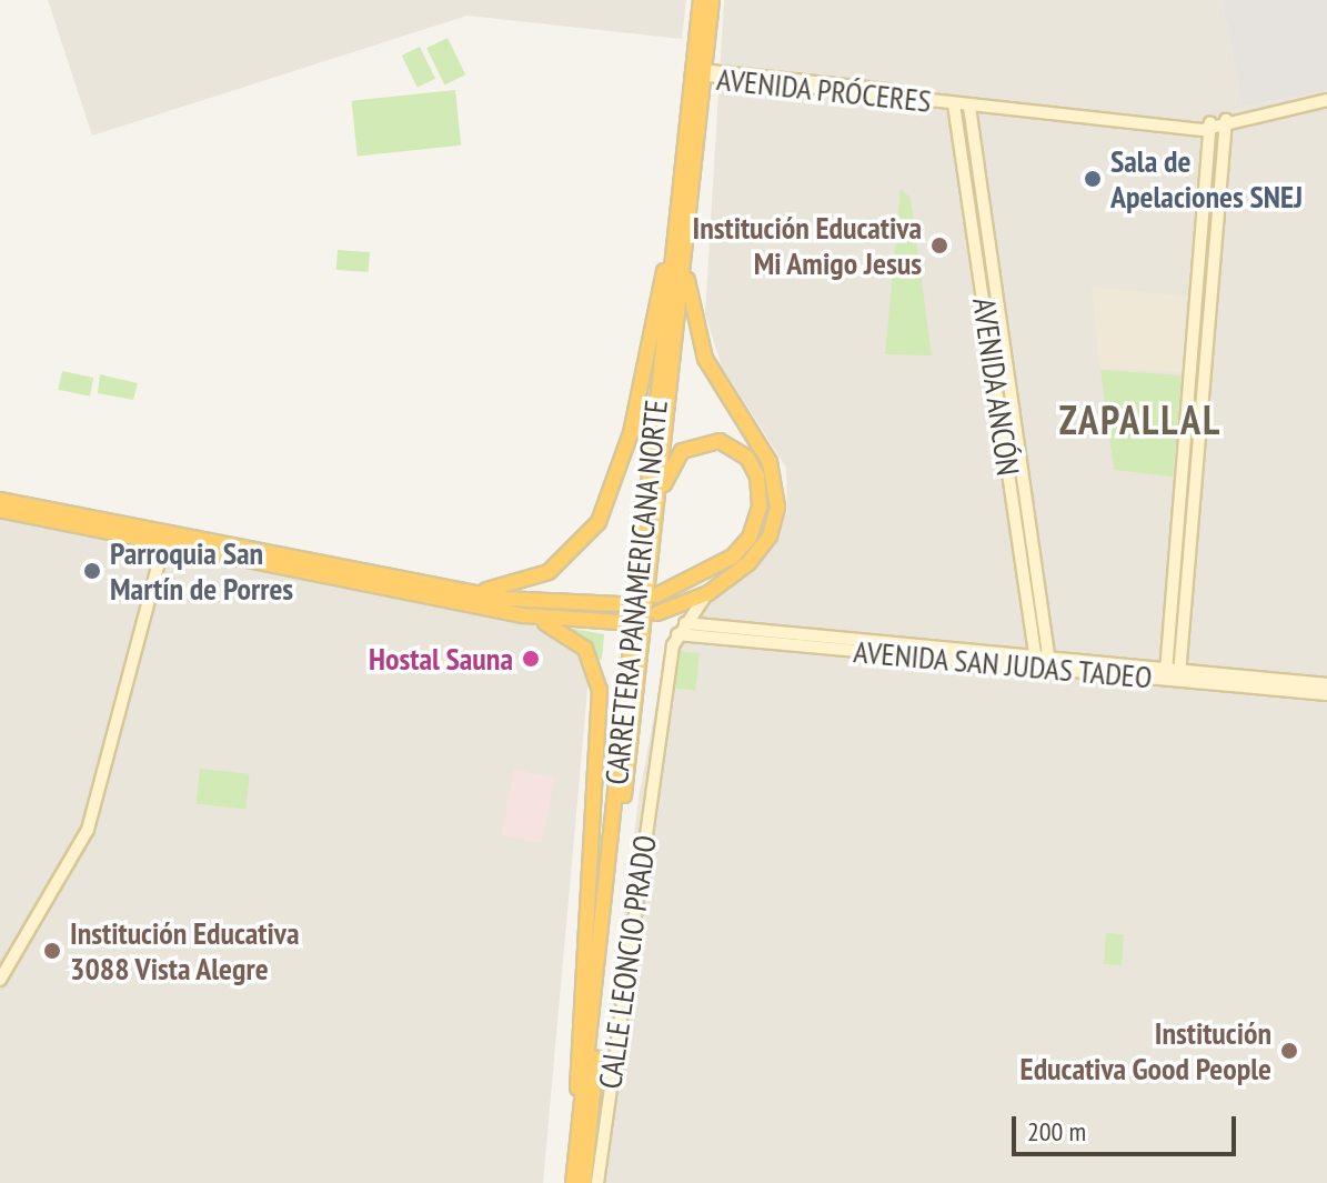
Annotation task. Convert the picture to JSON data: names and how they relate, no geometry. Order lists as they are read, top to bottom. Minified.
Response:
{"streets":{"highway":["CARRETERA PANAMERICANA NORTE"],"street":["AVENIDA PRÓCERES","AVENIDA ANCÓN","AVENIDA SAN JUDAS TADEO","CALLE LEONCIO PRADO"]},"crossings":[["AVENIDA PRÓCERES","AVENIDA ANCÓN"],["AVENIDA PRÓCERES","CARRETERA PANAMERICANA NORTE"],["AVENIDA ANCÓN","AVENIDA SAN JUDAS TADEO"],["AVENIDA SAN JUDAS TADEO","CALLE LEONCIO PRADO"]],"districts":["ZAPALLAL"],"places":["Sala de Apelaciones SNEJ","Institución Educativa Mi Amigo Jesus","Parroquia San Martín de Porres","Hostal Sauna","Institución Educativa 3088 Vista Alegre","Institución Educativa Good People"],"scale_bar":"200 m"}
